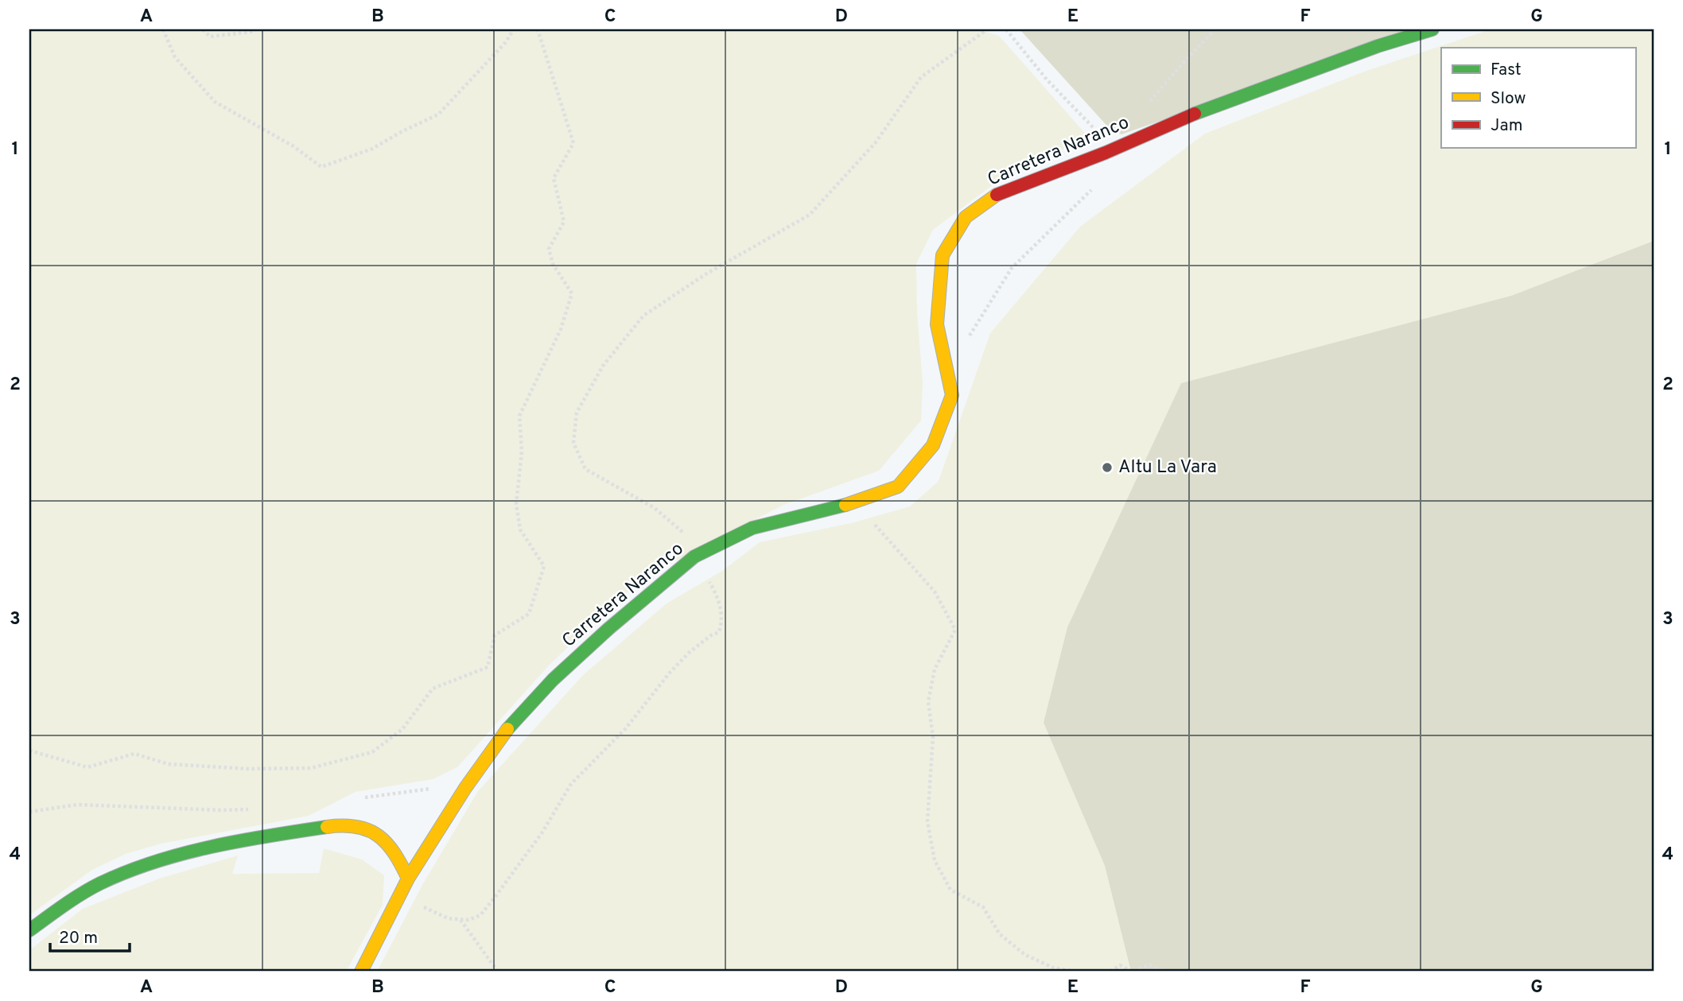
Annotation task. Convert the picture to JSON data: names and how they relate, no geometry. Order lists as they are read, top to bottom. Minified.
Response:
{"streets":{"street":["Carretera Naranco"]},"places":["Altu La Vara"],"legend":["Fast","Slow","Jam"],"scale_bar":"20 m","grid":{"columns":["A","B","C","D","E","F","G"],"rows":["1","2","3","4"]}}
